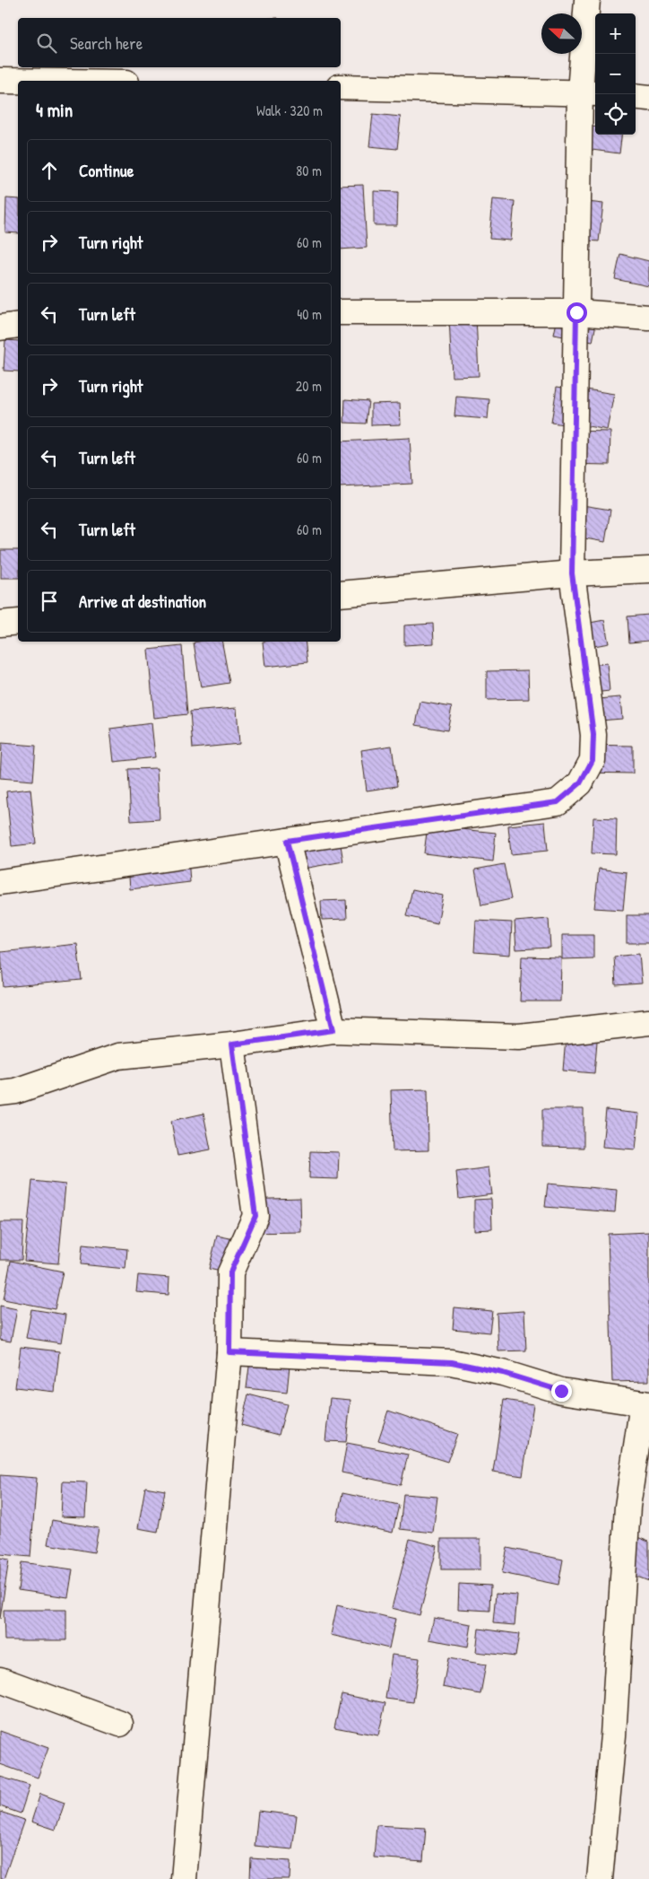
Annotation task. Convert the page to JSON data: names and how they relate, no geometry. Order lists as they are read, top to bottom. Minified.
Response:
{"north":"left","page":{"map_buttons":["+","−"],"search":"Search here","heading":["4 min","Walk · 320 m"],"list":[["Continue","80 m"],["Turn right","60 m"],["Turn left","40 m"],["Turn right","20 m"],["Turn left","60 m"],["Turn left","60 m"],"Arrive at destination"]}}
